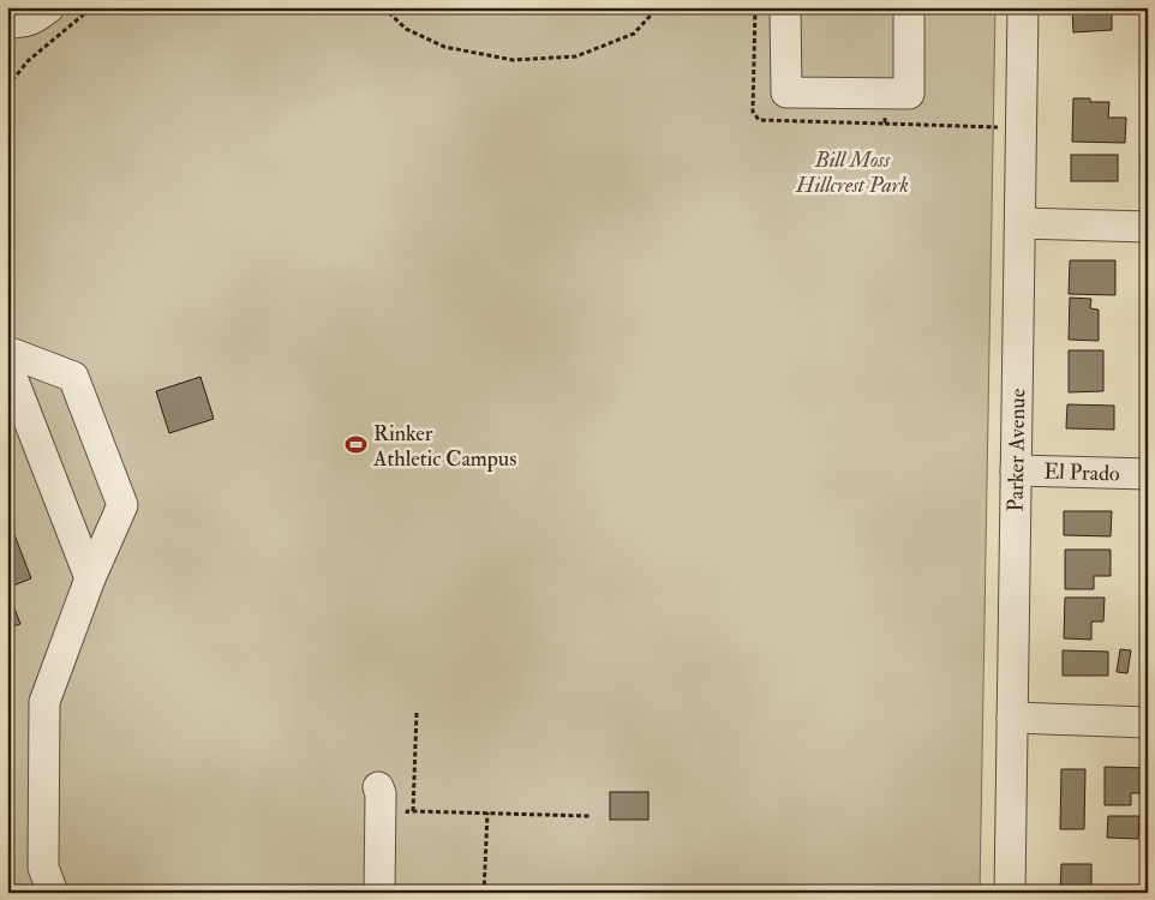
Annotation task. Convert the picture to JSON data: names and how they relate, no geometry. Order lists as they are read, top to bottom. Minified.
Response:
{"streets":{"street":["Parker Avenue","El Prado"]},"crossings":[["Parker Avenue","El Prado"]],"parks":["Bill Moss Hillcrest Park"],"places":{"sports":["Rinker Athletic Campus"]}}
